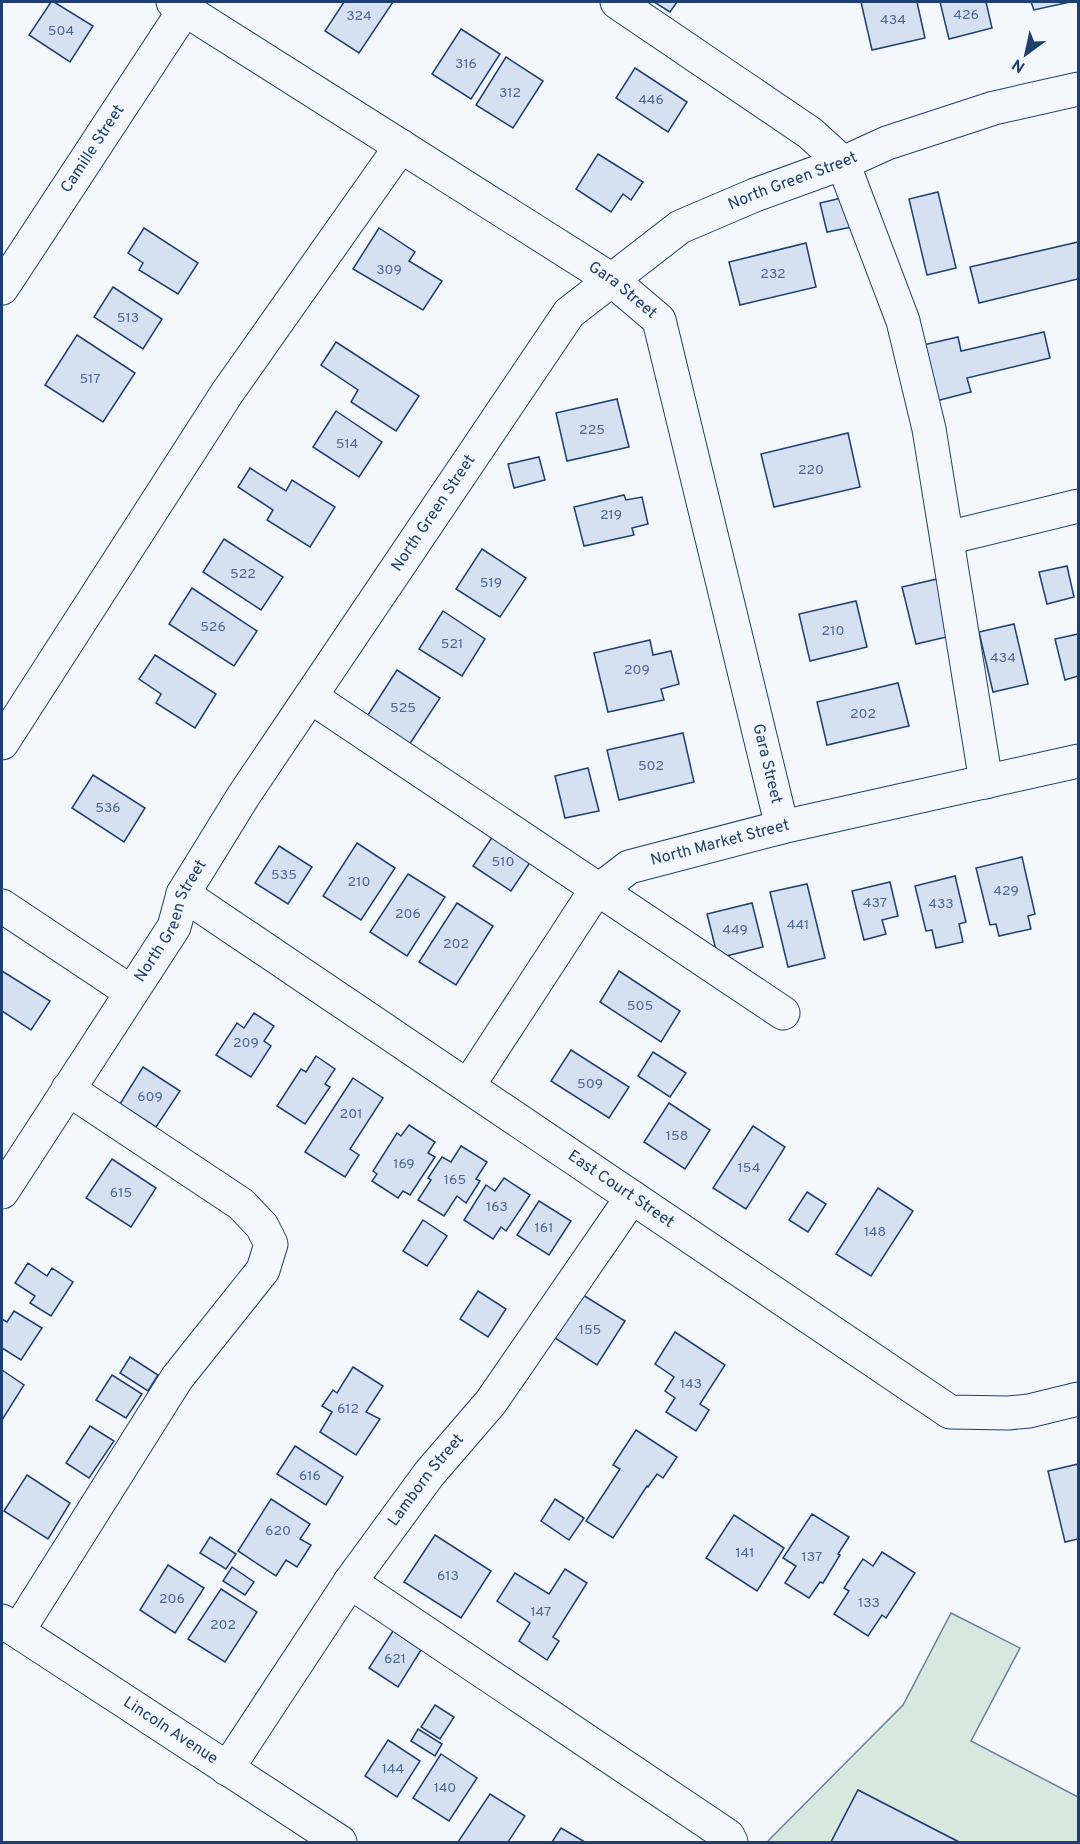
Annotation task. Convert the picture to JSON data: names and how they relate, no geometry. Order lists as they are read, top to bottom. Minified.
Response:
{"streets":{"street":["Camille Street","North Green Street","Gara Street","North Market Street","East Court Street","Lamborn Street","Lincoln Avenue"]},"crossings":[["Camille Street","Gara Street"],["North Green Street","Gara Street"],["North Green Street","East Court Street"],["Gara Street","North Market Street"],["North Market Street","East Court Street"],["East Court Street","Lamborn Street"],["Lamborn Street","Lincoln Avenue"]],"house_numbers":["426","324","434","504","316","312","446","309","232","513","517","225","514","220","219","522","519","526","210","521","434","209","525","202","502","536","510","535","210","429","437","433","206","441","449","202","505","209","509","609","201","158","169","154","165","615","163","161","148","155","143","612","616","620","141","137","613","206","133","147","202","621","144","140"],"north":"bottom left"}
